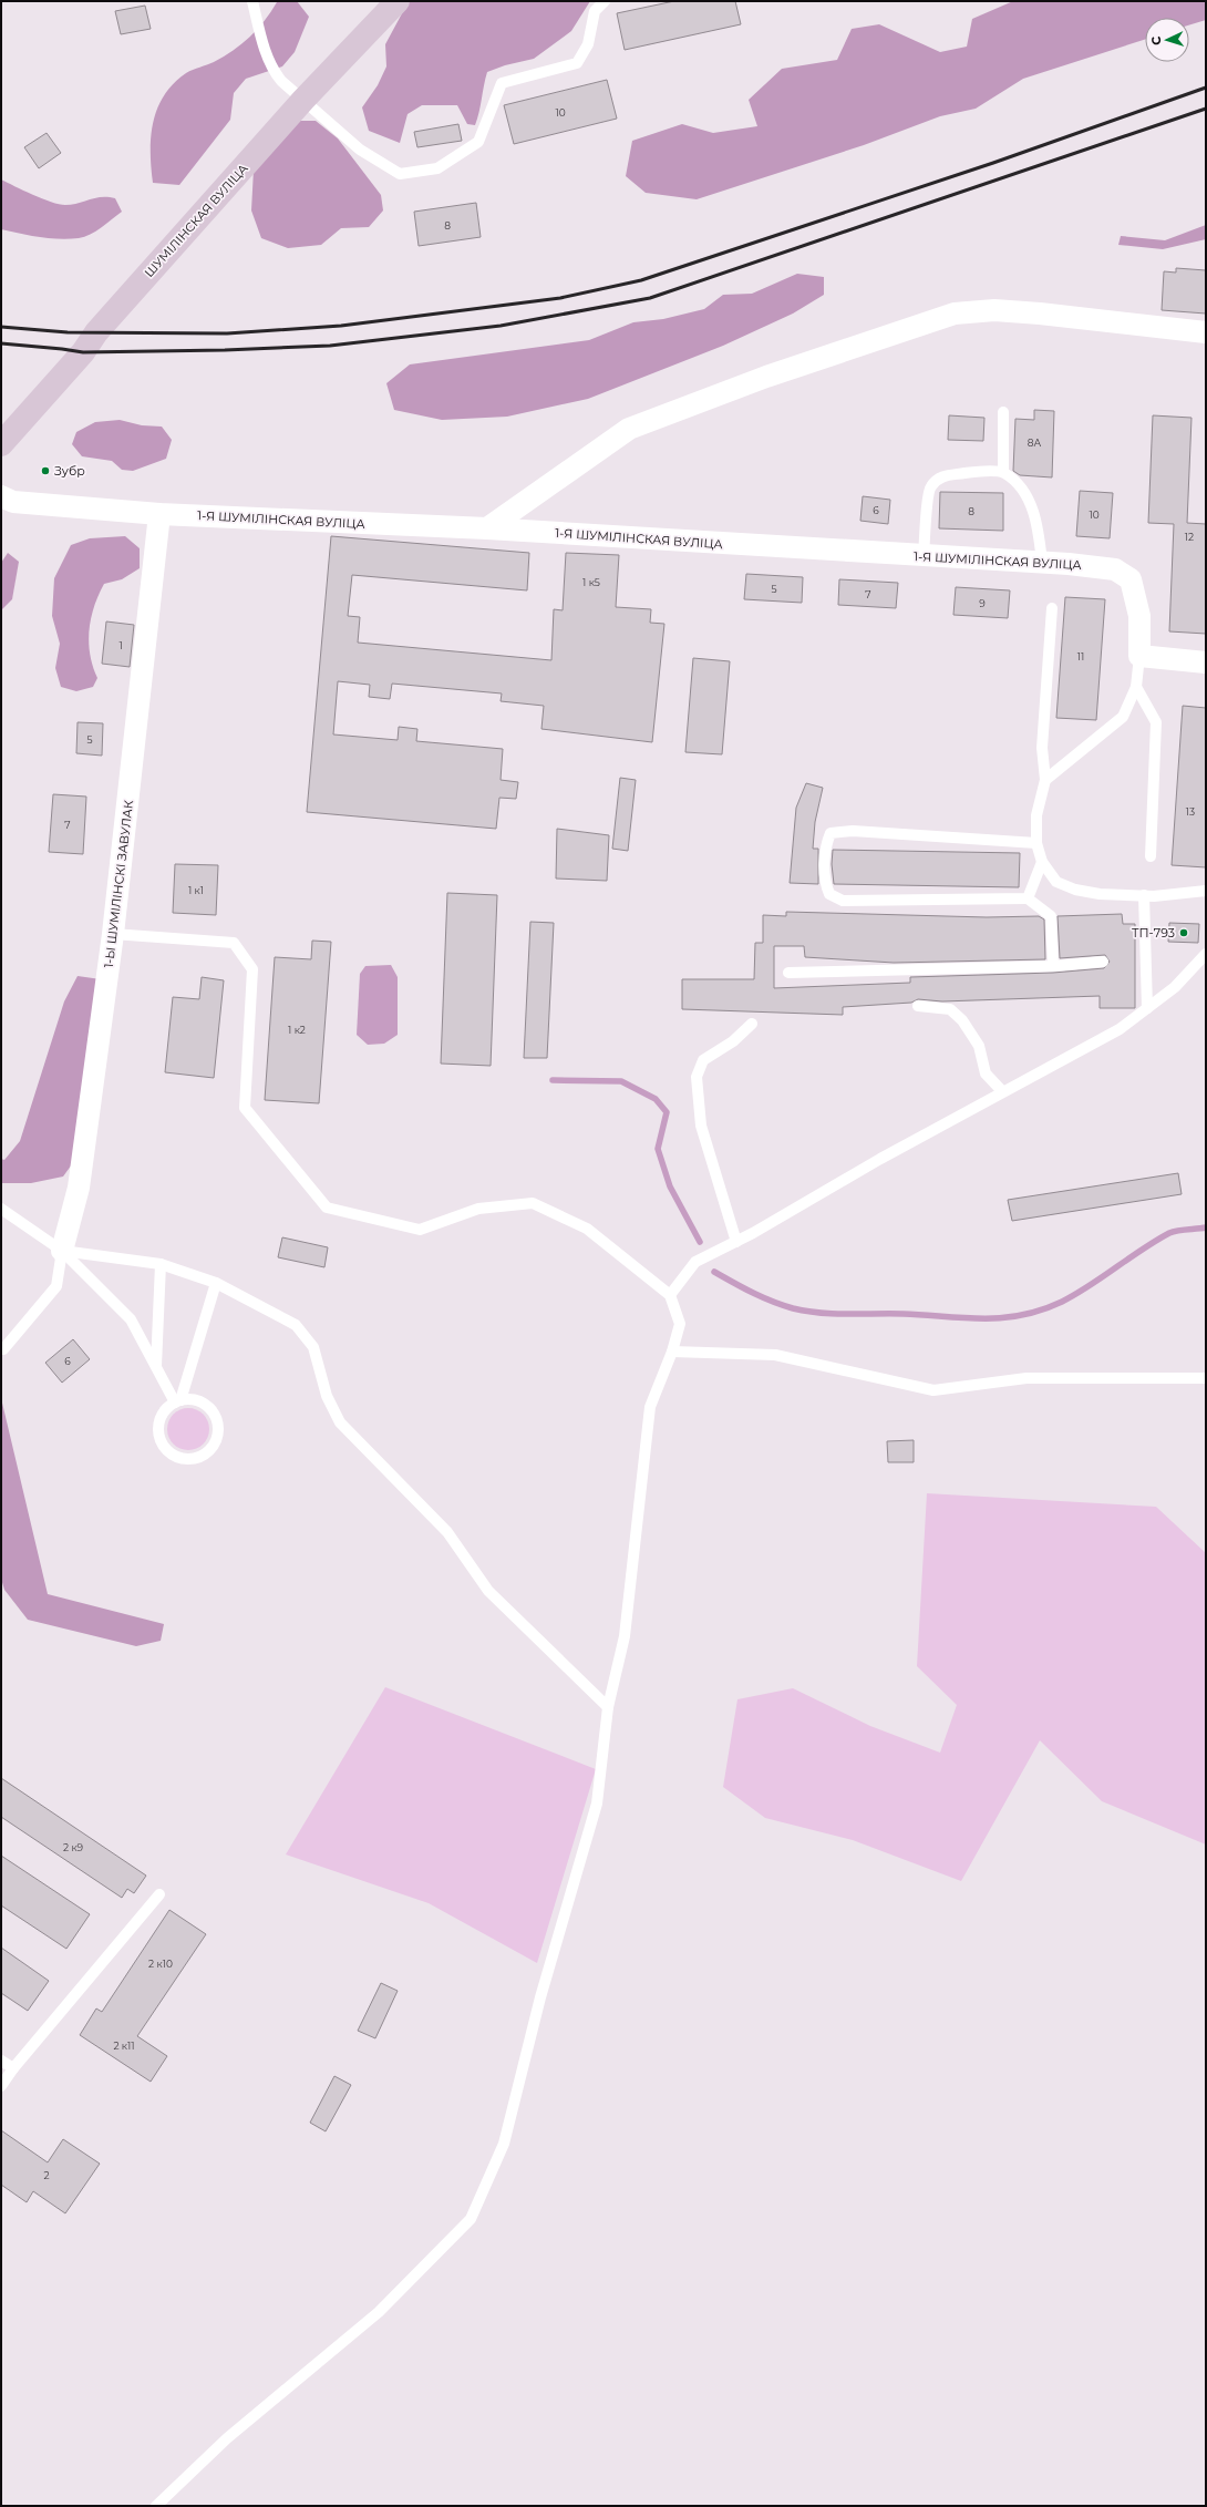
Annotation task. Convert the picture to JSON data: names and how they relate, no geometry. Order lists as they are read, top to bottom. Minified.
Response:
{"streets":{"main road":["ШУМІЛІНСКАЯ ВУЛІЦА"],"street":["1-Я ШУМІЛІНСКАЯ ВУЛІЦА","1-Ы ШУМІЛІНСКІ ЗАВУЛАК"]},"crossings":[["1-Я ШУМІЛІНСКАЯ ВУЛІЦА","1-Ы ШУМІЛІНСКІ ЗАВУЛАК"]],"places":["Зубр","ТП-793"],"house_numbers":["10","8","8А","6","8","10","12","1 к5","5","7","9","1","11","5","13","7","1 к1","1 к2","6","2 к9","2 к10","2 к11","2"],"north":"left"}
